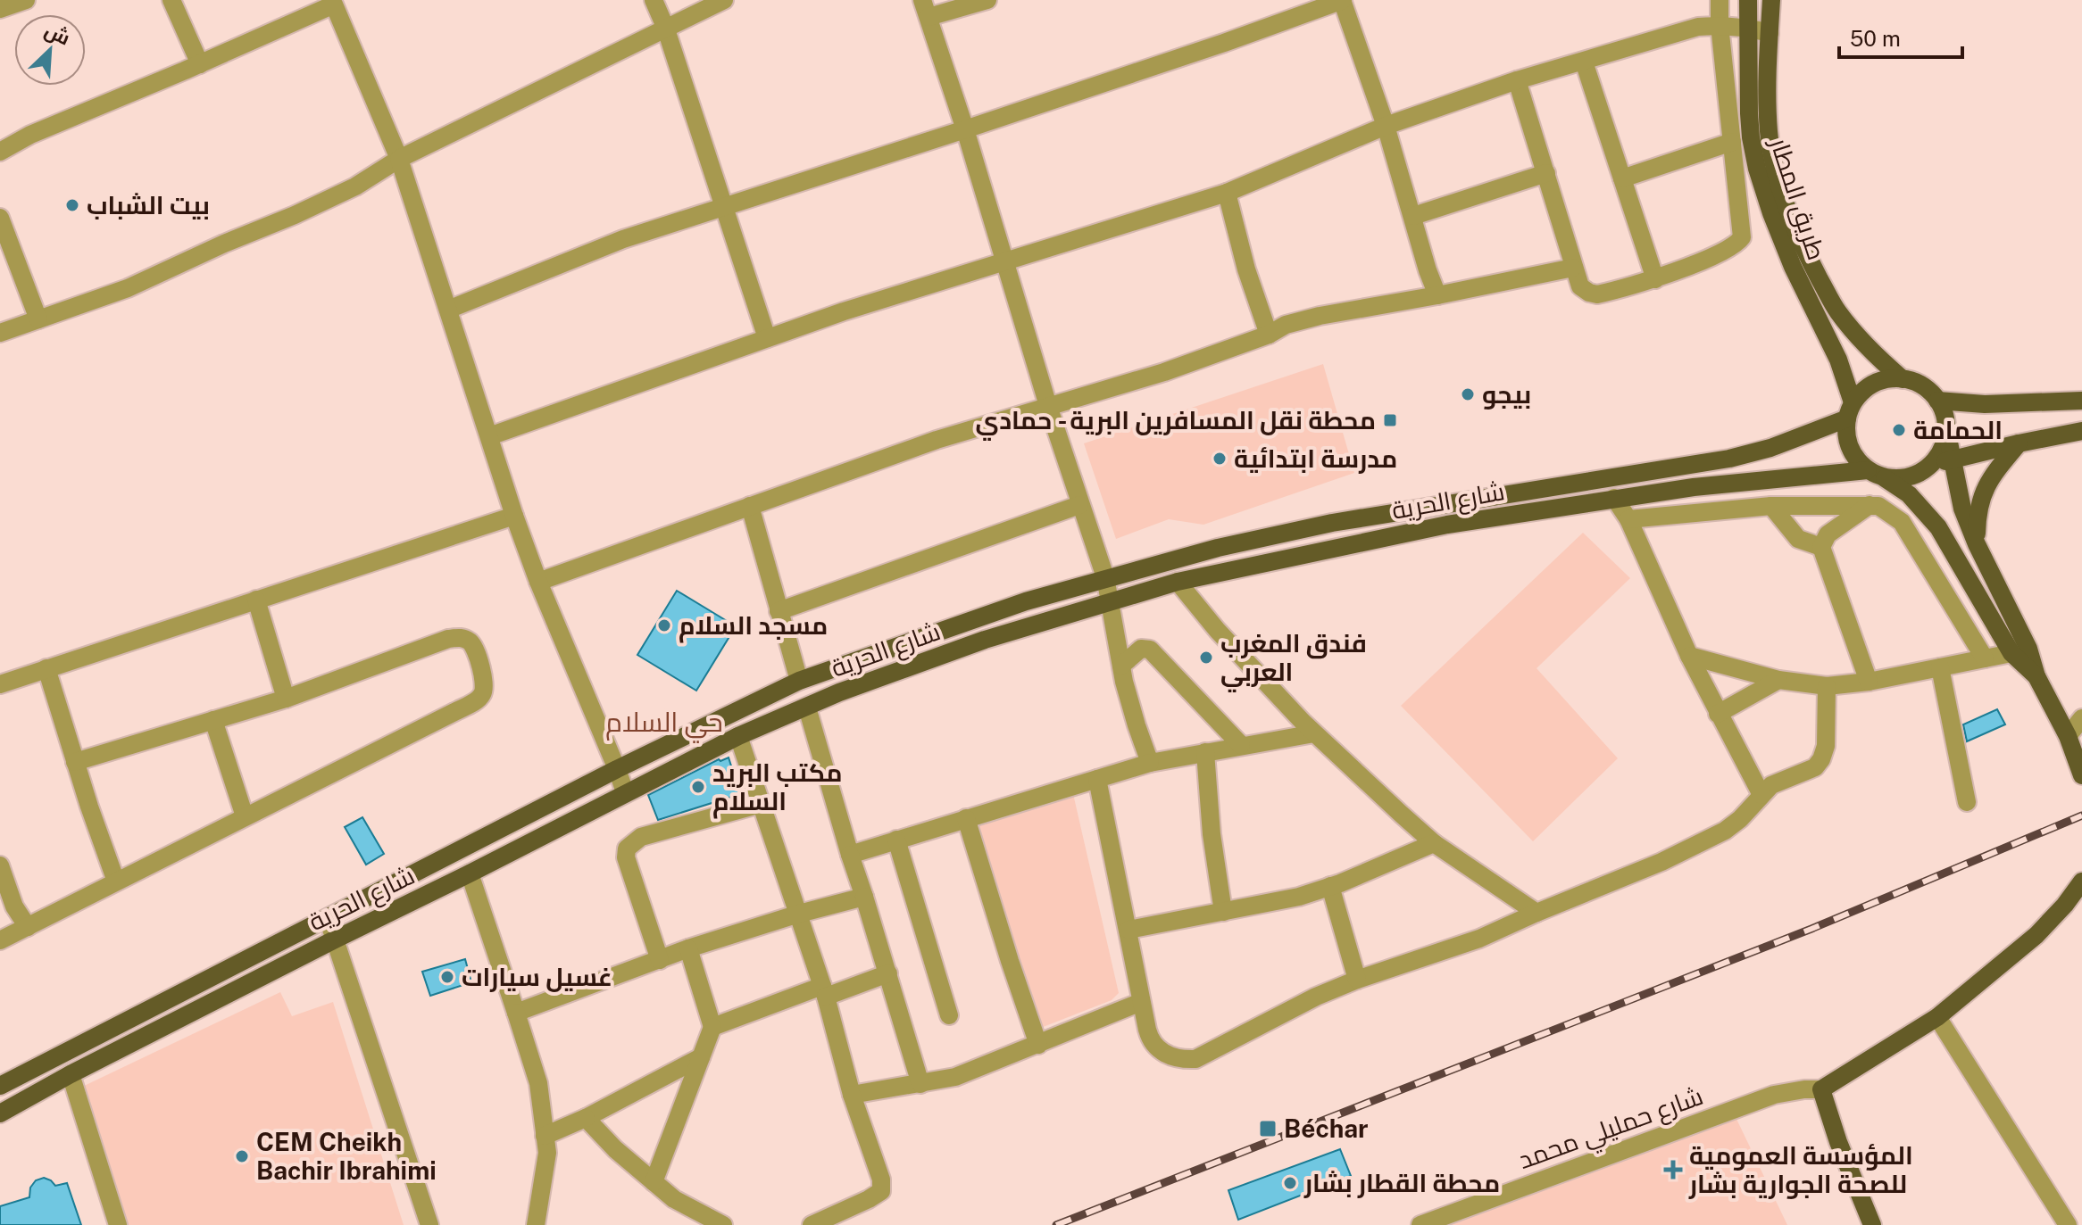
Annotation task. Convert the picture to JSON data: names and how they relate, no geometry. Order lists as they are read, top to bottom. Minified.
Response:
{"streets":{"main road":["طريق المطار","شارع الحرية"],"street":["شارع حمليلي محمد"]},"crossings":[["طريق المطار","شارع الحرية"]],"districts":["حي السلام"],"places":{"other":["بيت الشباب","بيجو","الحمامة","مدرسة ابتدائية","مسجد السلام","فندق المغرب العربي","مكتب البريد السلام","غسيل سيارات","CEM Cheikh Bachir Ibrahimi","محطة القطار بشار"],"transit":["محطة نقل المسافرين البرية - حمادي","Béchar"],"health":["المؤسسة العمومية للصحة الجوارية بشار"]},"scale_bar":"50 m","north":"top right"}
